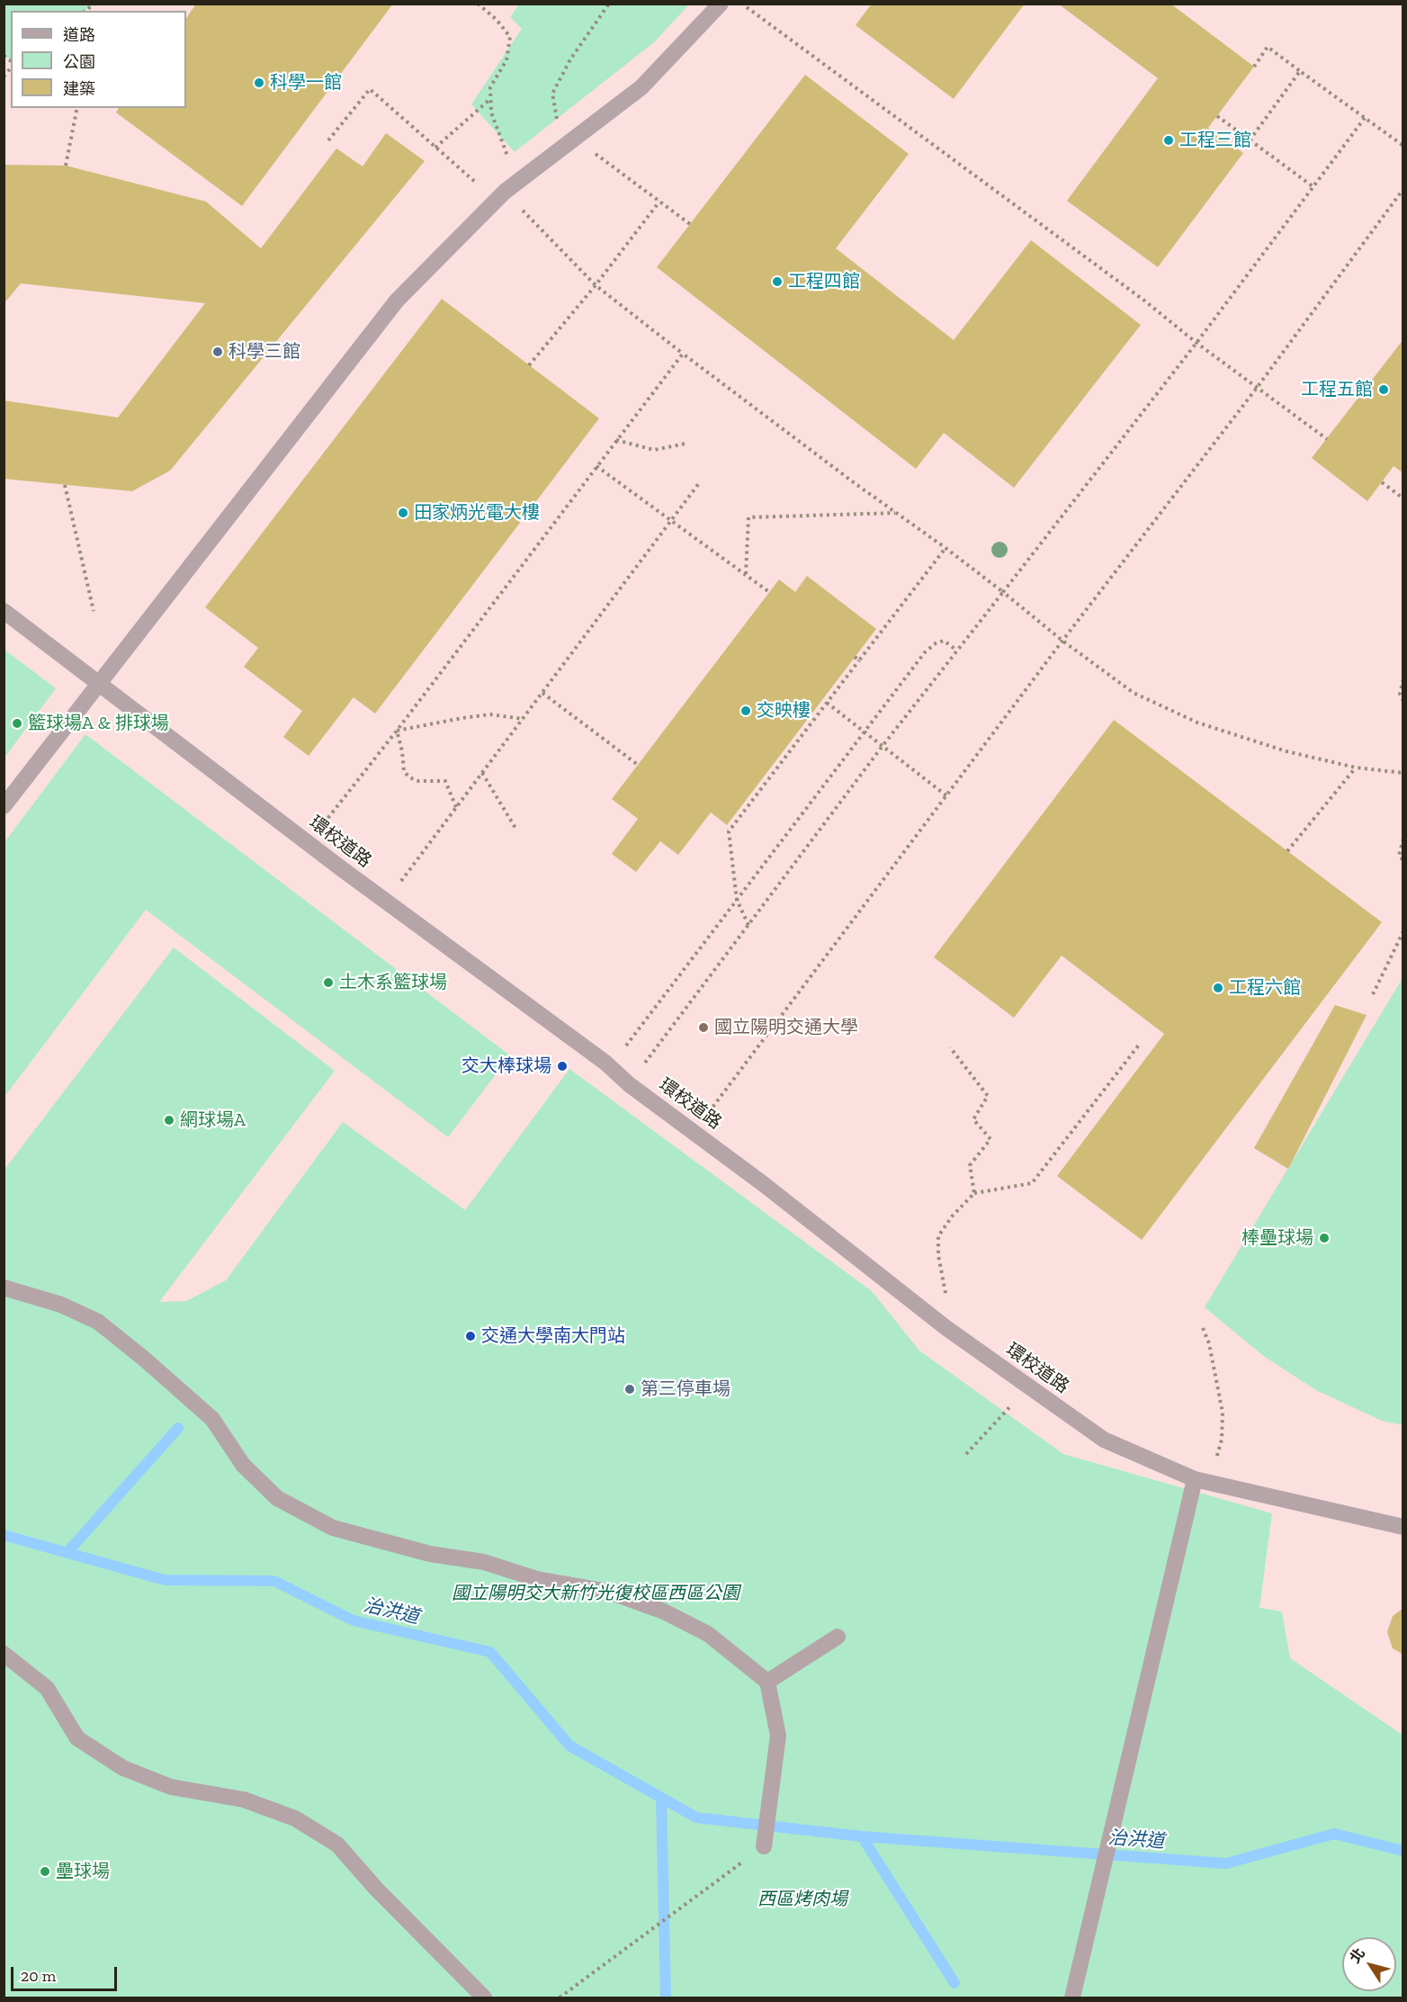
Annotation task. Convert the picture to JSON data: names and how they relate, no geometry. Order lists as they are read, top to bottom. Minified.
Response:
{"streets":{"lane":["環校道路"]},"water":["治洪道"],"parks":["國立陽明交大新竹光復校區西區公園","西區烤肉場"],"places":["科學一館","工程三館","工程四館","科學三館","工程五館","田家炳光電大樓","交映樓","籃球場A & 排球場","土木系籃球場","工程六館","國立陽明交通大學","交大棒球場","網球場A","棒壘球場","交通大學南大門站","第三停車場","壘球場"],"legend":["道路","公園","建築"],"scale_bar":"20 m","north":"top left"}
